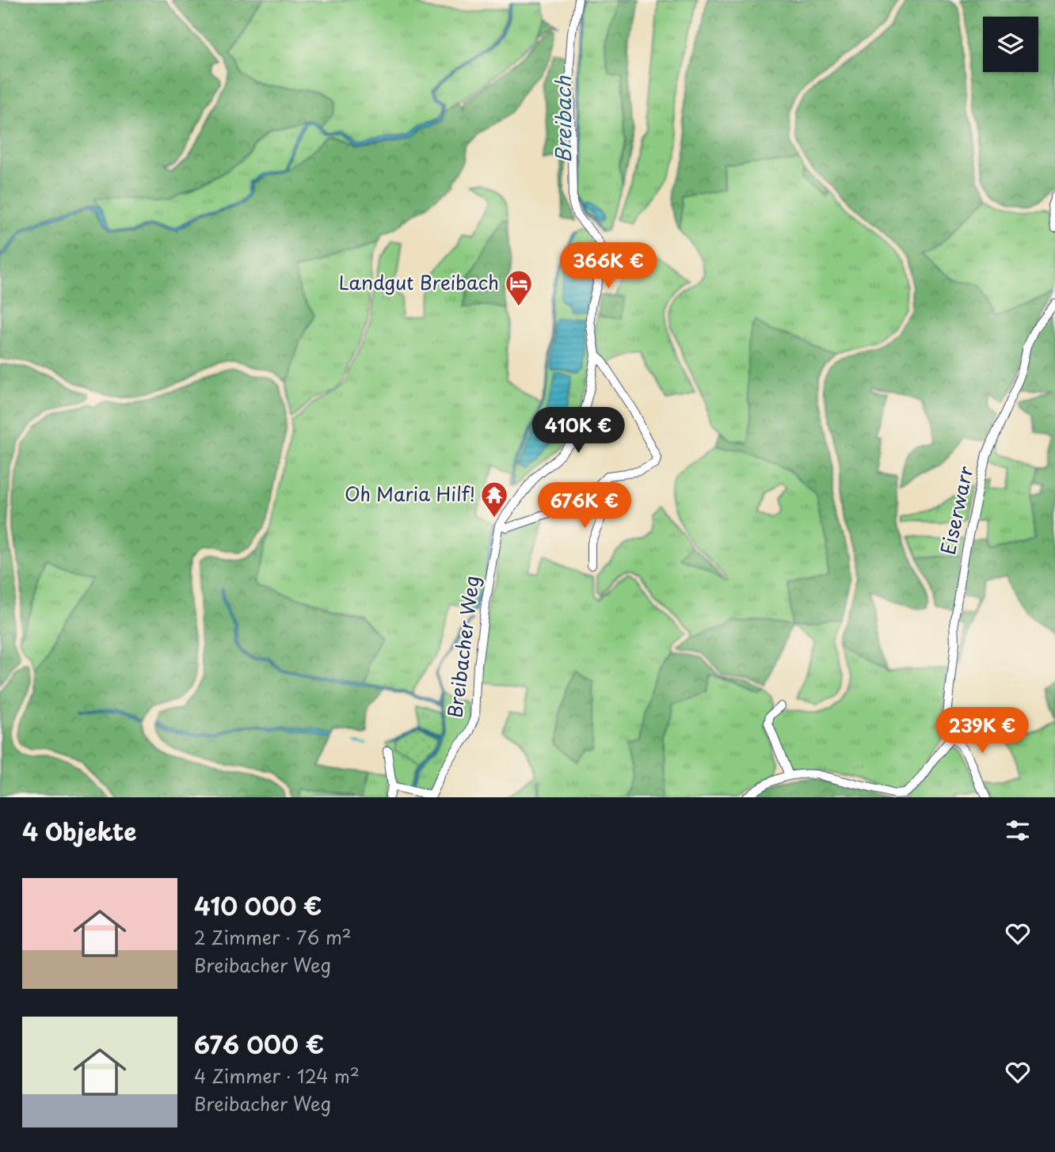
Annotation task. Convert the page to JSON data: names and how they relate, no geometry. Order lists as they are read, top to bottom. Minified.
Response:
{"streets":{"street":["Eiserwarr","Breibacher Weg"]},"water":["Breibach"],"places":{"hotel":["Landgut Breibach"],"temple":["Oh Maria Hilf!"]},"page":{"price":["366K €","410K €","676K €","239K €"],"heading":"4 Objekte","list":[{"name":"410 000 €","note":"2 Zimmer · 76 m² · Breibacher Weg"},{"name":"676 000 €","note":"4 Zimmer · 124 m² · Breibacher Weg"}]}}
